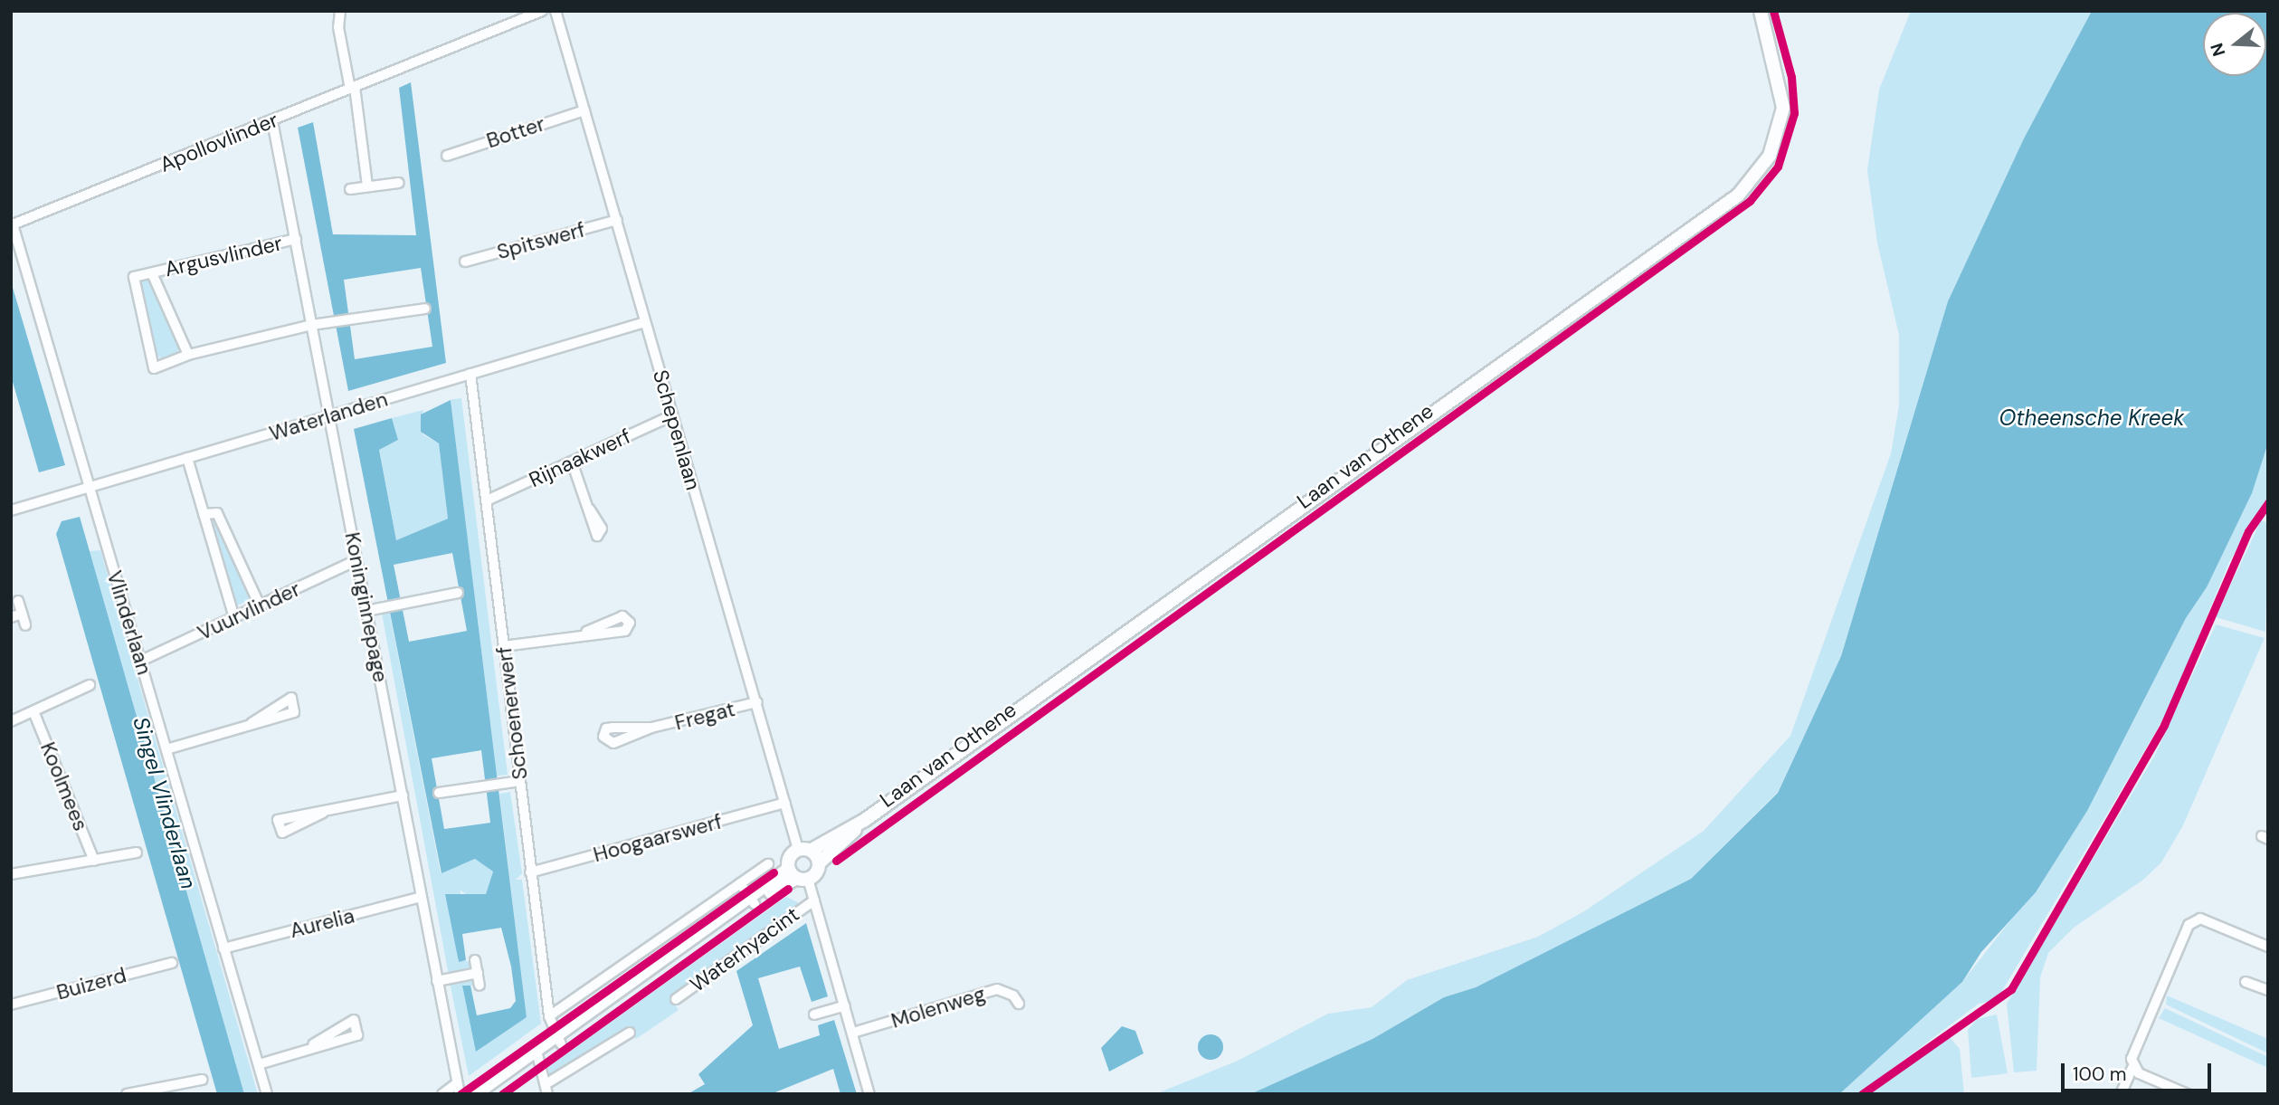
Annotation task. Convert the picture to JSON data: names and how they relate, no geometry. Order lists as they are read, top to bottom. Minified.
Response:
{"streets":{"street":["Botter","Apollovlinder","Spitswerf","Argusvlinder","Waterlanden","Schepenlaan","Laan van Othene","Rijnaakwerf","Koninginnepage","Vuurvlinder","Vlinderlaan","Schoenerwerf","Fregat","Koolmees","Hoogaarswerf","Aurelia","Waterhyacint","Buizerd","Molenweg"]},"crossings":[["Botter","Schepenlaan"],["Apollovlinder","Koninginnepage"],["Apollovlinder","Vlinderlaan"],["Spitswerf","Schepenlaan"],["Argusvlinder","Koninginnepage"],["Waterlanden","Schepenlaan"],["Waterlanden","Koninginnepage"],["Waterlanden","Vlinderlaan"],["Waterlanden","Schoenerwerf"],["Schepenlaan","Laan van Othene"],["Schepenlaan","Rijnaakwerf"],["Schepenlaan","Fregat"],["Schepenlaan","Hoogaarswerf"],["Laan van Othene","Waterhyacint"],["Rijnaakwerf","Schoenerwerf"],["Koninginnepage","Vuurvlinder"],["Koninginnepage","Aurelia"],["Vuurvlinder","Vlinderlaan"],["Vlinderlaan","Aurelia"],["Schoenerwerf","Hoogaarswerf"],["Waterhyacint","Molenweg"]],"water":["Otheensche Kreek","Singel Vlinderlaan"],"scale_bar":"100 m","north":"left"}
